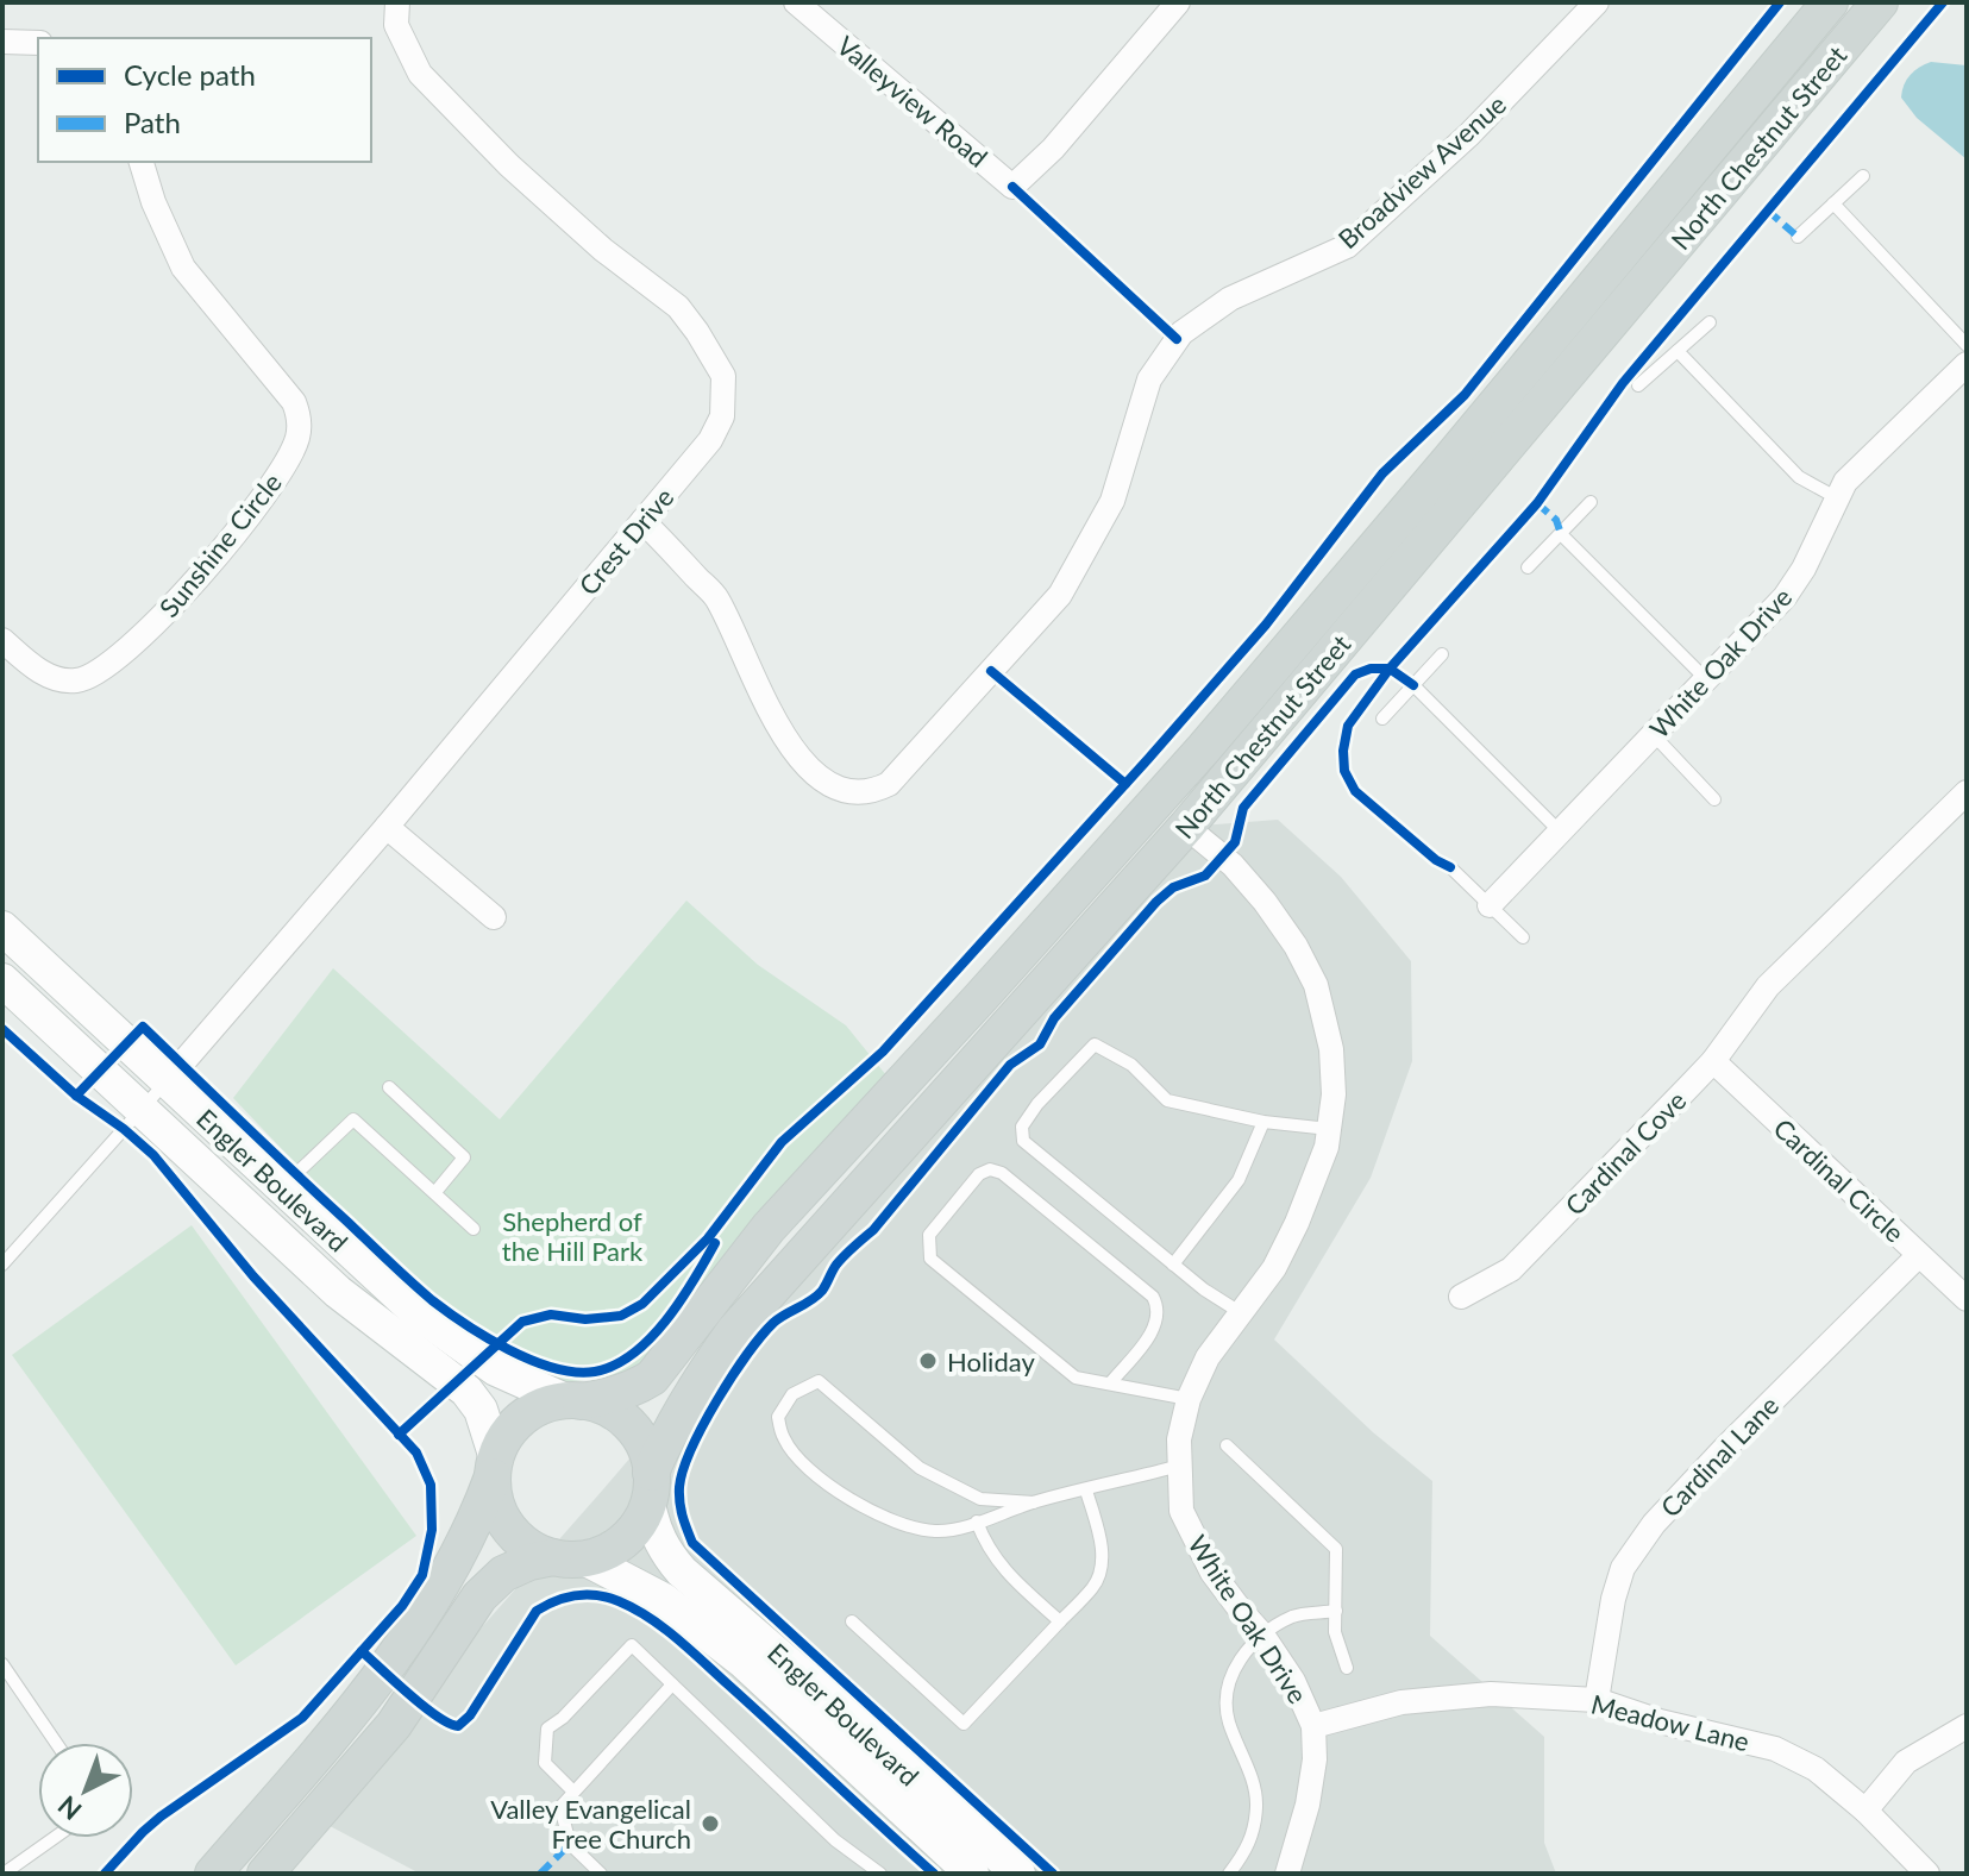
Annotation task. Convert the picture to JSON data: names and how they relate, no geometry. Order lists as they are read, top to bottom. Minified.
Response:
{"streets":{"main road":["North Chestnut Street","Engler Boulevard"],"street":["Valleyview Road","Broadview Avenue","Crest Drive","Sunshine Circle","White Oak Drive","Cardinal Cove","Cardinal Circle","Cardinal Lane","Meadow Lane"]},"crossings":[["North Chestnut Street","White Oak Drive"],["North Chestnut Street","Engler Boulevard"],["Broadview Avenue","Crest Drive"],["Crest Drive","Engler Boulevard"],["White Oak Drive","Meadow Lane"],["Cardinal Cove","Cardinal Circle"],["Cardinal Circle","Cardinal Lane"],["Cardinal Lane","Meadow Lane"]],"parks":["Shepherd of the Hill Park"],"places":["Holiday","Valley Evangelical Free Church"],"legend":["Cycle path","Path"],"north":"bottom left"}
